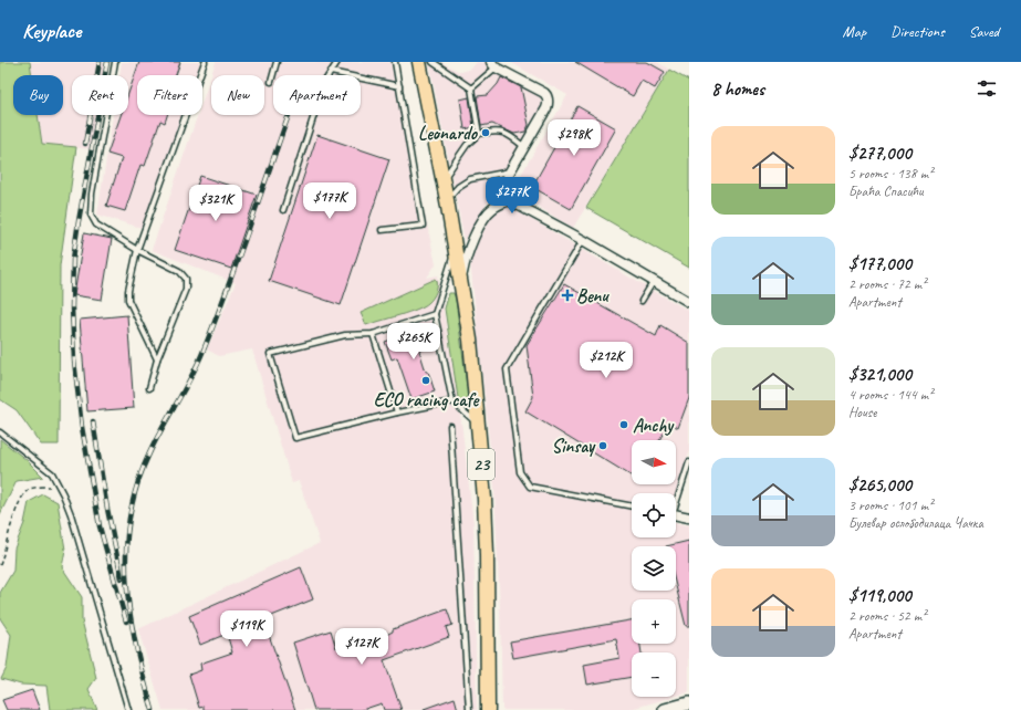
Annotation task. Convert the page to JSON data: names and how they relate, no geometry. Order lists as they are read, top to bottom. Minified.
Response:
{"streets":{"main road":["23"]},"places":{"other":["Leonardo","ECO racing cafe","Anchy","Sinsay"],"health":["Benu"]},"north":"right","page":{"header":"Keyplace","nav":["Map","Directions","Saved"],"heading":"8 homes","chip":["Buy","Rent","Filters","New","Apartment"],"list":[{"name":"$277,000","note":"5 rooms · 138 m² · Браћа Спасићи"},{"name":"$177,000","note":"2 rooms · 72 m² · Apartment"},{"name":"$321,000","note":"4 rooms · 144 m² · House"},{"name":"$265,000","note":"3 rooms · 101 m² · Булевар ослободилаца Чачка"},{"name":"$119,000","note":"2 rooms · 52 m² · Apartment"}],"price":["$298K","$277K","$177K","$321K","$265K","$212K","$119K","$127K"],"map_buttons":["+","−"]}}
